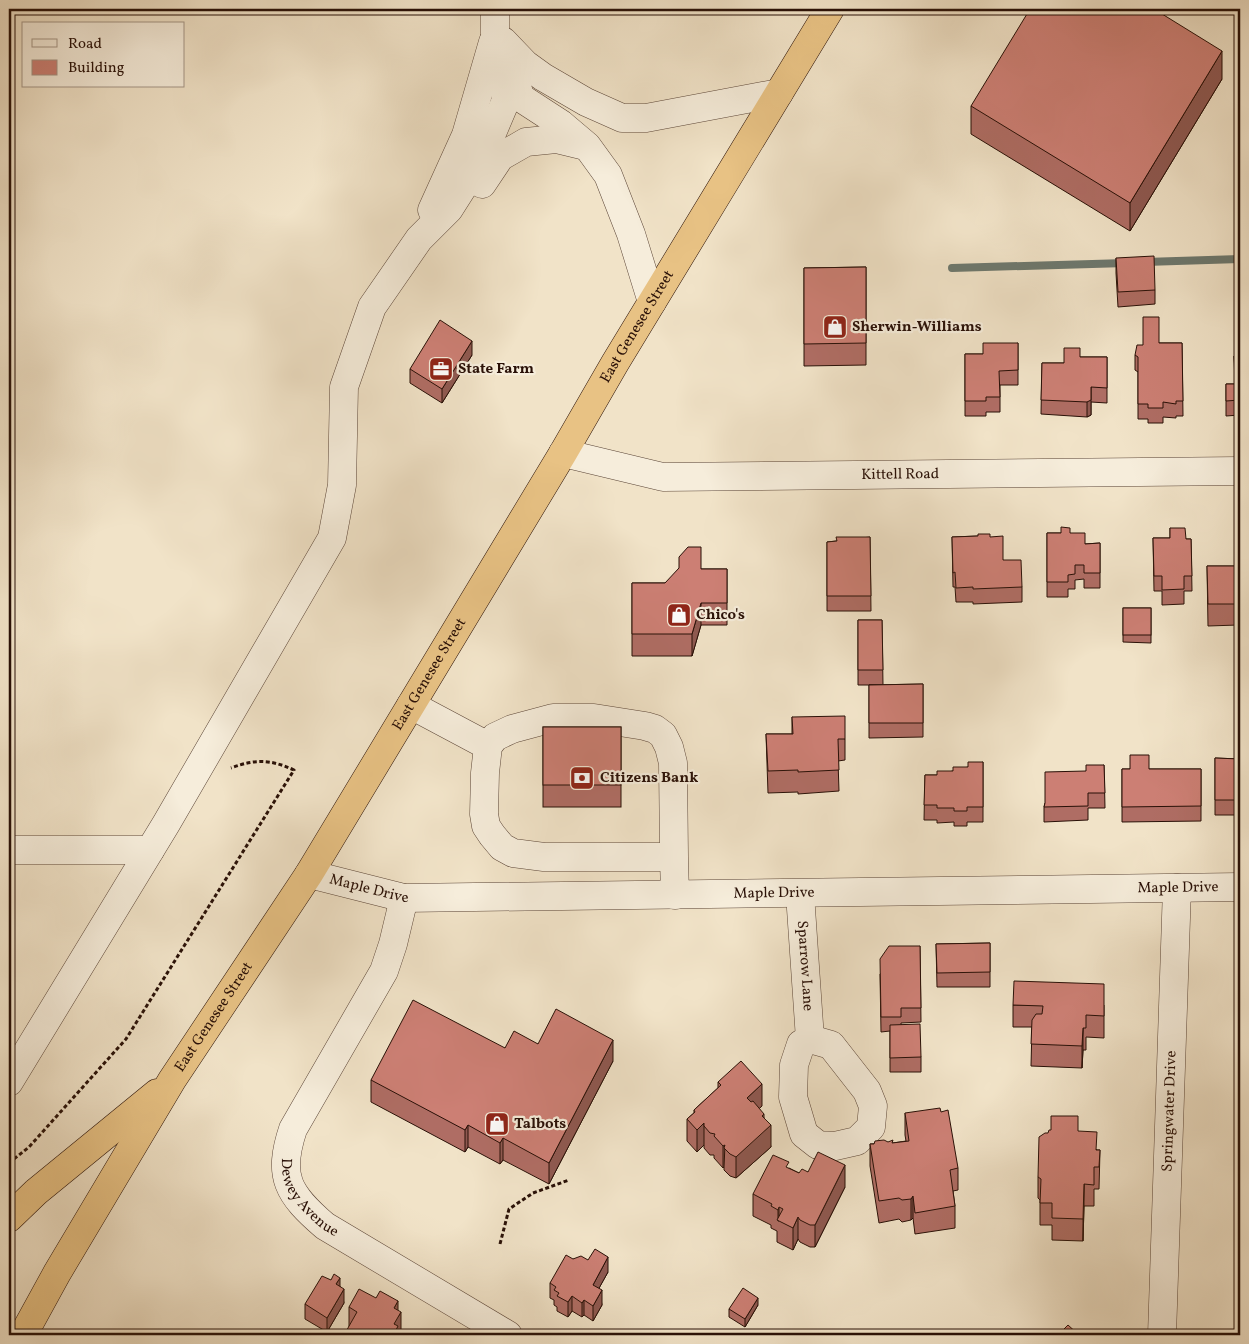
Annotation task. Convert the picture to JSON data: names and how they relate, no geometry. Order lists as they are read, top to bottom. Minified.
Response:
{"streets":{"highway":["East Genesee Street"],"street":["Kittell Road","Maple Drive","Sparrow Lane","Springwater Drive","Dewey Avenue"]},"crossings":[["East Genesee Street","Kittell Road"],["East Genesee Street","Maple Drive"],["Maple Drive","Sparrow Lane"],["Maple Drive","Springwater Drive"],["Maple Drive","Dewey Avenue"]],"places":{"shop":["Sherwin-Williams","Chico's","Talbots"],"office":["State Farm"],"bank":["Citizens Bank"]},"legend":["Road","Building"]}
